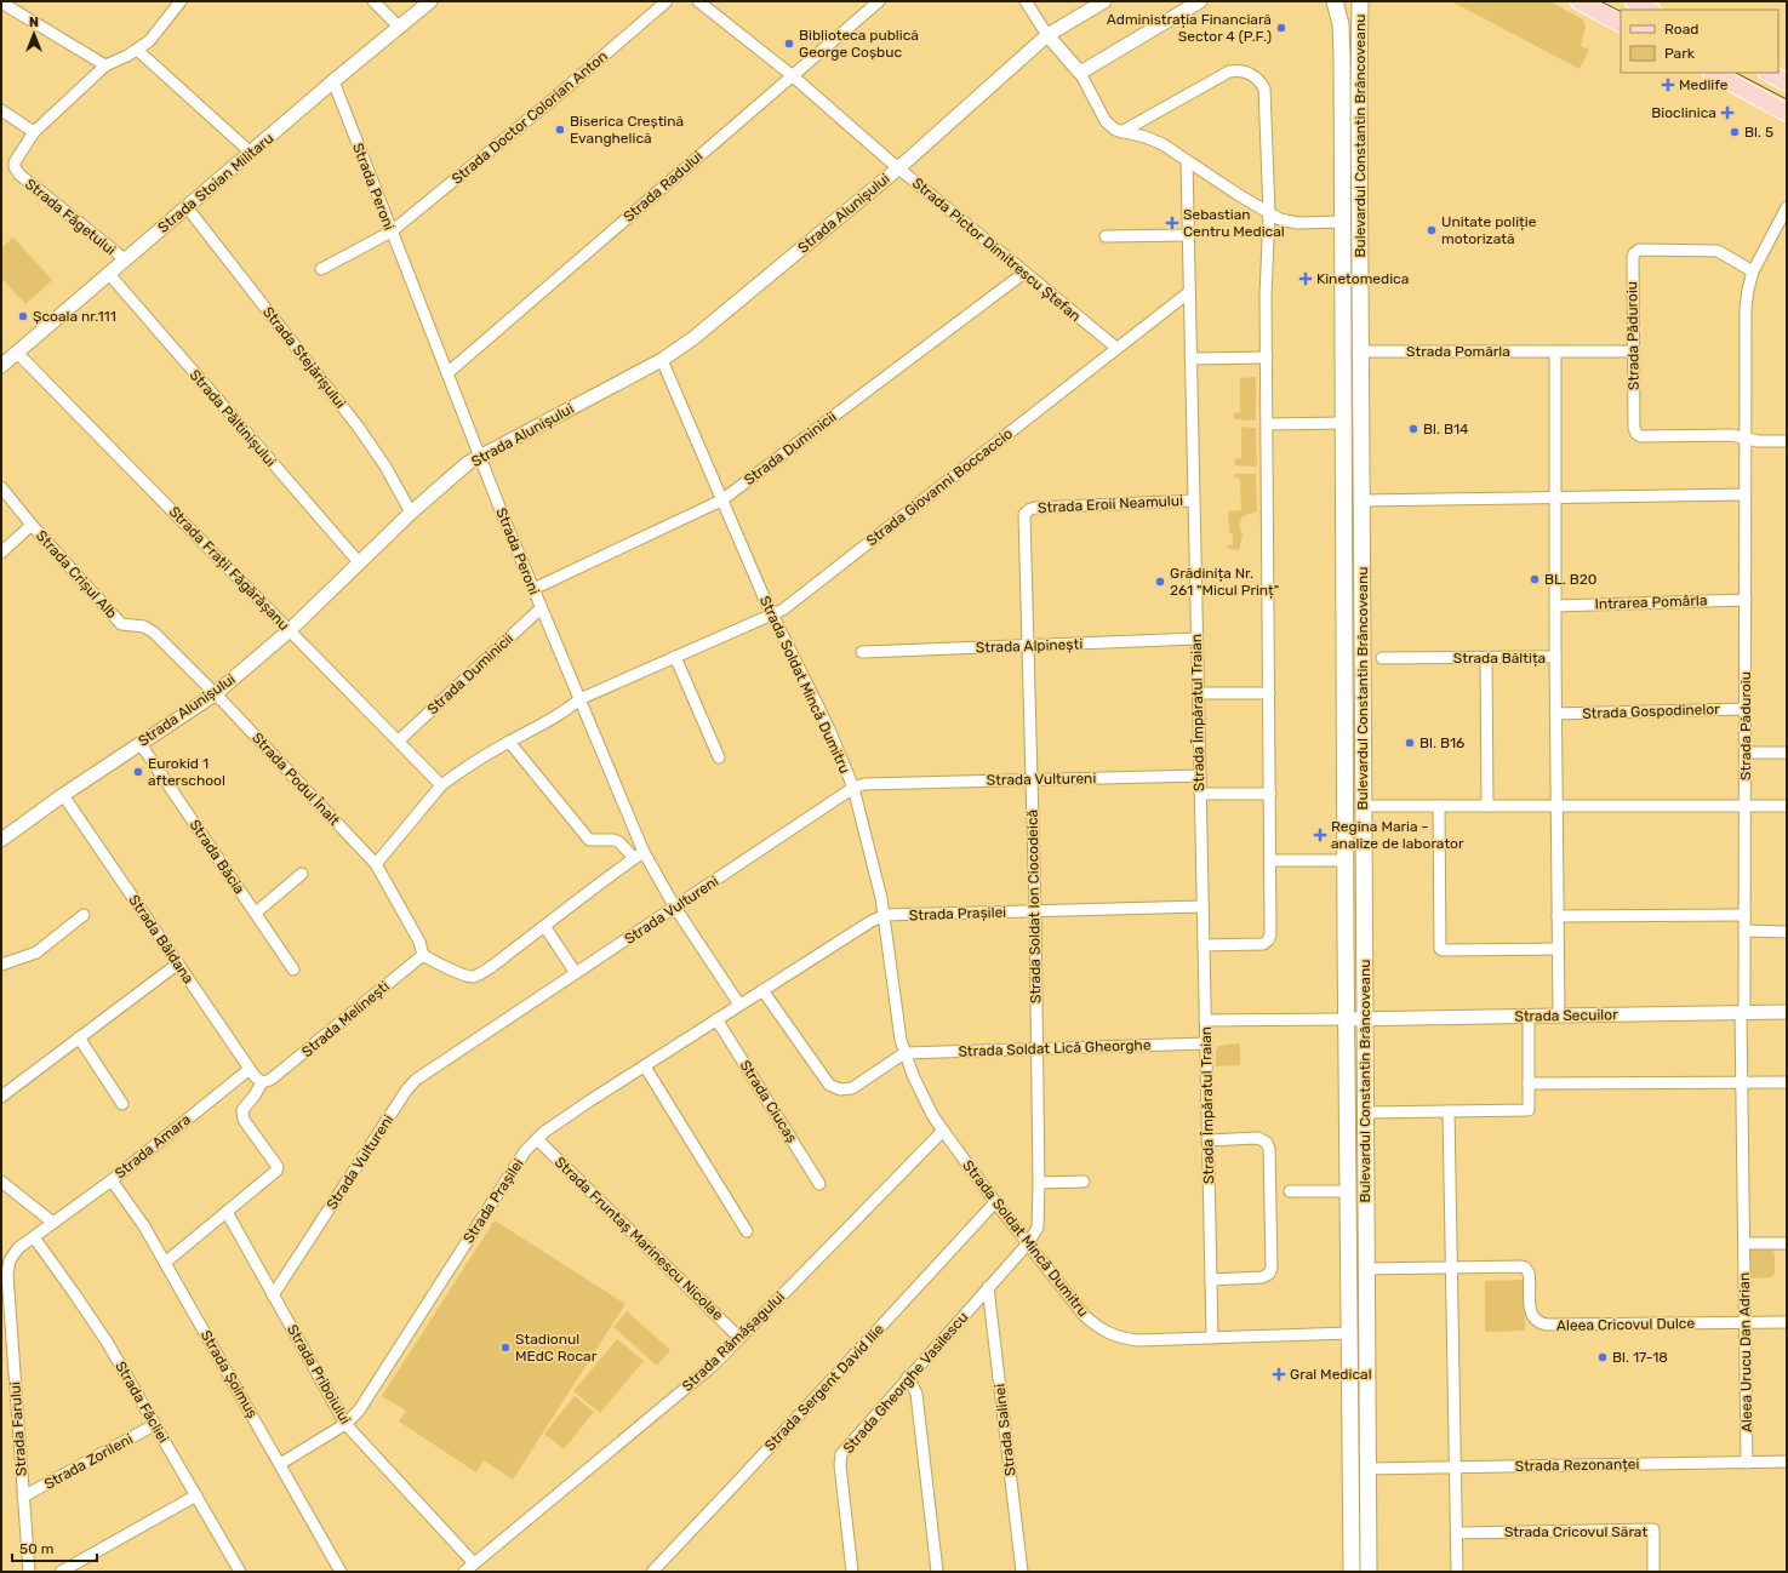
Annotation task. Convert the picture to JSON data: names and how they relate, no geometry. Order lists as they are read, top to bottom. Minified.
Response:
{"streets":{"main road":["Bulevardul Constantin Brâncoveanu"],"street":["Strada Doctor Colorian Anton","Strada Stoian Militaru","Strada Peroni","Strada Radului","Strada Alunișului","Strada Făgetului","Strada Pictor Dimitrescu Ștefan","Strada Păduroiu","Strada Pomârla","Strada Stejărișului","Strada Păltinișului","Strada Duminicii","Strada Giovanni Boccaccio","Strada Eroii Neamului","Strada Frații Făgărășanu","Strada Crișul Alb","Intrarea Pomârla","Strada Alpinești","Strada Băltița","Strada Soldat Mincă Dumitru","Strada Gospodinelor","Strada Împăratul Traian","Strada Podul Înalt","Strada Vultureni","Strada Băcia","Strada Soldat Ion Ciocodeică","Strada Prașilei","Strada Bâldana","Strada Secuilor","Strada Melinești","Strada Soldat Lică Gheorghe","Strada Ciucaș","Strada Amara","Strada Fruntaș Marinescu Nicolae","Aleea Cricovul Dulce","Strada Rămășagului","Aleea Urucu Dan Adrian","Strada Șoimuș","Strada Priboiului","Strada Gheorghe Vasilescu","Strada Sergent David Ilie","Strada Făcliei","Strada Farului","Strada Salinei","Strada Zorileni","Strada Rezonanței","Strada Cricovul Sărat"]},"crossings":[["Strada Doctor Colorian Anton","Strada Peroni"],["Bulevardul Constantin Brâncoveanu","Strada Pomârla"],["Bulevardul Constantin Brâncoveanu","Strada Soldat Mincă Dumitru"],["Bulevardul Constantin Brâncoveanu","Strada Împăratul Traian"],["Bulevardul Constantin Brâncoveanu","Strada Secuilor"],["Bulevardul Constantin Brâncoveanu","Aleea Cricovul Dulce"],["Bulevardul Constantin Brâncoveanu","Strada Rezonanței"],["Strada Stoian Militaru","Strada Peroni"],["Strada Stoian Militaru","Strada Făgetului"],["Strada Stoian Militaru","Strada Stejărișului"],["Strada Stoian Militaru","Strada Păltinișului"],["Strada Stoian Militaru","Strada Frații Făgărășanu"],["Strada Peroni","Strada Radului"],["Strada Peroni","Strada Alunișului"],["Strada Peroni","Strada Duminicii"],["Strada Peroni","Strada Giovanni Boccaccio"],["Strada Peroni","Strada Vultureni"],["Strada Peroni","Strada Prașilei"],["Strada Radului","Strada Pictor Dimitrescu Ștefan"],["Strada Alunișului","Strada Pictor Dimitrescu Ștefan"],["Strada Alunișului","Strada Stejărișului"],["Strada Alunișului","Strada Păltinișului"],["Strada Alunișului","Strada Frații Făgărășanu"],["Strada Alunișului","Strada Soldat Mincă Dumitru"],["Strada Alunișului","Strada Podul Înalt"],["Strada Alunișului","Strada Băcia"],["Strada Alunișului","Strada Bâldana"],["Strada Pictor Dimitrescu Ștefan","Strada Duminicii"],["Strada Pictor Dimitrescu Ștefan","Strada Giovanni Boccaccio"],["Strada Păduroiu","Strada Pomârla"],["Strada Păduroiu","Intrarea Pomârla"],["Strada Păduroiu","Strada Gospodinelor"],["Strada Păduroiu","Strada Secuilor"],["Strada Păduroiu","Aleea Urucu Dan Adrian"],["Strada Duminicii","Strada Frații Făgărășanu"],["Strada Duminicii","Strada Soldat Mincă Dumitru"],["Strada Giovanni Boccaccio","Strada Frații Făgărășanu"],["Strada Giovanni Boccaccio","Strada Soldat Mincă Dumitru"],["Strada Giovanni Boccaccio","Strada Împăratul Traian"],["Strada Giovanni Boccaccio","Strada Podul Înalt"],["Strada Eroii Neamului","Strada Împăratul Traian"],["Strada Eroii Neamului","Strada Soldat Ion Ciocodeică"],["Strada Crișul Alb","Strada Podul Înalt"],["Strada Alpinești","Strada Împăratul Traian"],["Strada Alpinești","Strada Soldat Ion Ciocodeică"],["Strada Băltița","Strada Gospodinelor"],["Strada Băltița","Strada Secuilor"],["Strada Soldat Mincă Dumitru","Strada Împăratul Traian"],["Strada Soldat Mincă Dumitru","Strada Vultureni"],["Strada Soldat Mincă Dumitru","Strada Soldat Ion Ciocodeică"],["Strada Soldat Mincă Dumitru","Strada Prașilei"],["Strada Soldat Mincă Dumitru","Strada Soldat Lică Gheorghe"],["Strada Soldat Mincă Dumitru","Strada Rămășagului"],["Strada Soldat Mincă Dumitru","Strada Gheorghe Vasilescu"],["Strada Soldat Mincă Dumitru","Strada Sergent David Ilie"],["Strada Împăratul Traian","Strada Vultureni"],["Strada Împăratul Traian","Strada Prașilei"],["Strada Împăratul Traian","Strada Soldat Lică Gheorghe"],["Strada Podul Înalt","Strada Melinești"],["Strada Vultureni","Strada Soldat Ion Ciocodeică"],["Strada Vultureni","Strada Priboiului"],["Strada Soldat Ion Ciocodeică","Strada Prașilei"],["Strada Soldat Ion Ciocodeică","Strada Soldat Lică Gheorghe"],["Strada Soldat Ion Ciocodeică","Strada Gheorghe Vasilescu"],["Strada Prașilei","Strada Ciucaș"],["Strada Prașilei","Strada Fruntaș Marinescu Nicolae"],["Strada Prașilei","Strada Șoimuș"],["Strada Prașilei","Strada Priboiului"],["Strada Bâldana","Strada Melinești"],["Strada Bâldana","Strada Amara"],["Strada Secuilor","Aleea Urucu Dan Adrian"],["Strada Amara","Strada Șoimuș"],["Strada Amara","Strada Farului"],["Strada Fruntaș Marinescu Nicolae","Strada Rămășagului"],["Aleea Cricovul Dulce","Aleea Urucu Dan Adrian"],["Strada Rămășagului","Strada Priboiului"],["Aleea Urucu Dan Adrian","Strada Rezonanței"],["Strada Gheorghe Vasilescu","Strada Salinei"],["Strada Făcliei","Strada Farului"],["Strada Făcliei","Strada Zorileni"],["Strada Farului","Strada Zorileni"]],"places":{"other":["Administrația Financiară Sector 4 (P.F.)","Biblioteca publică George Coșbuc","Biserica Creștină Evanghelică","Bl. 5","Unitate poliție motorizată","Școala nr.111","Bl. B14","BL. B20","Grădinița Nr. 261 \"Micul Prinț\"","Bl. B16","Eurokid 1 afterschool","Stadionul MEdC Rocar","Bl. 17-18"],"health":["Medlife","Bioclinica","Sebastian Centru Medical","Kinetomedica","Regina Maria - analize de laborator","Gral Medical"]},"legend":["Road","Park"],"scale_bar":"50 m","north":"top"}
